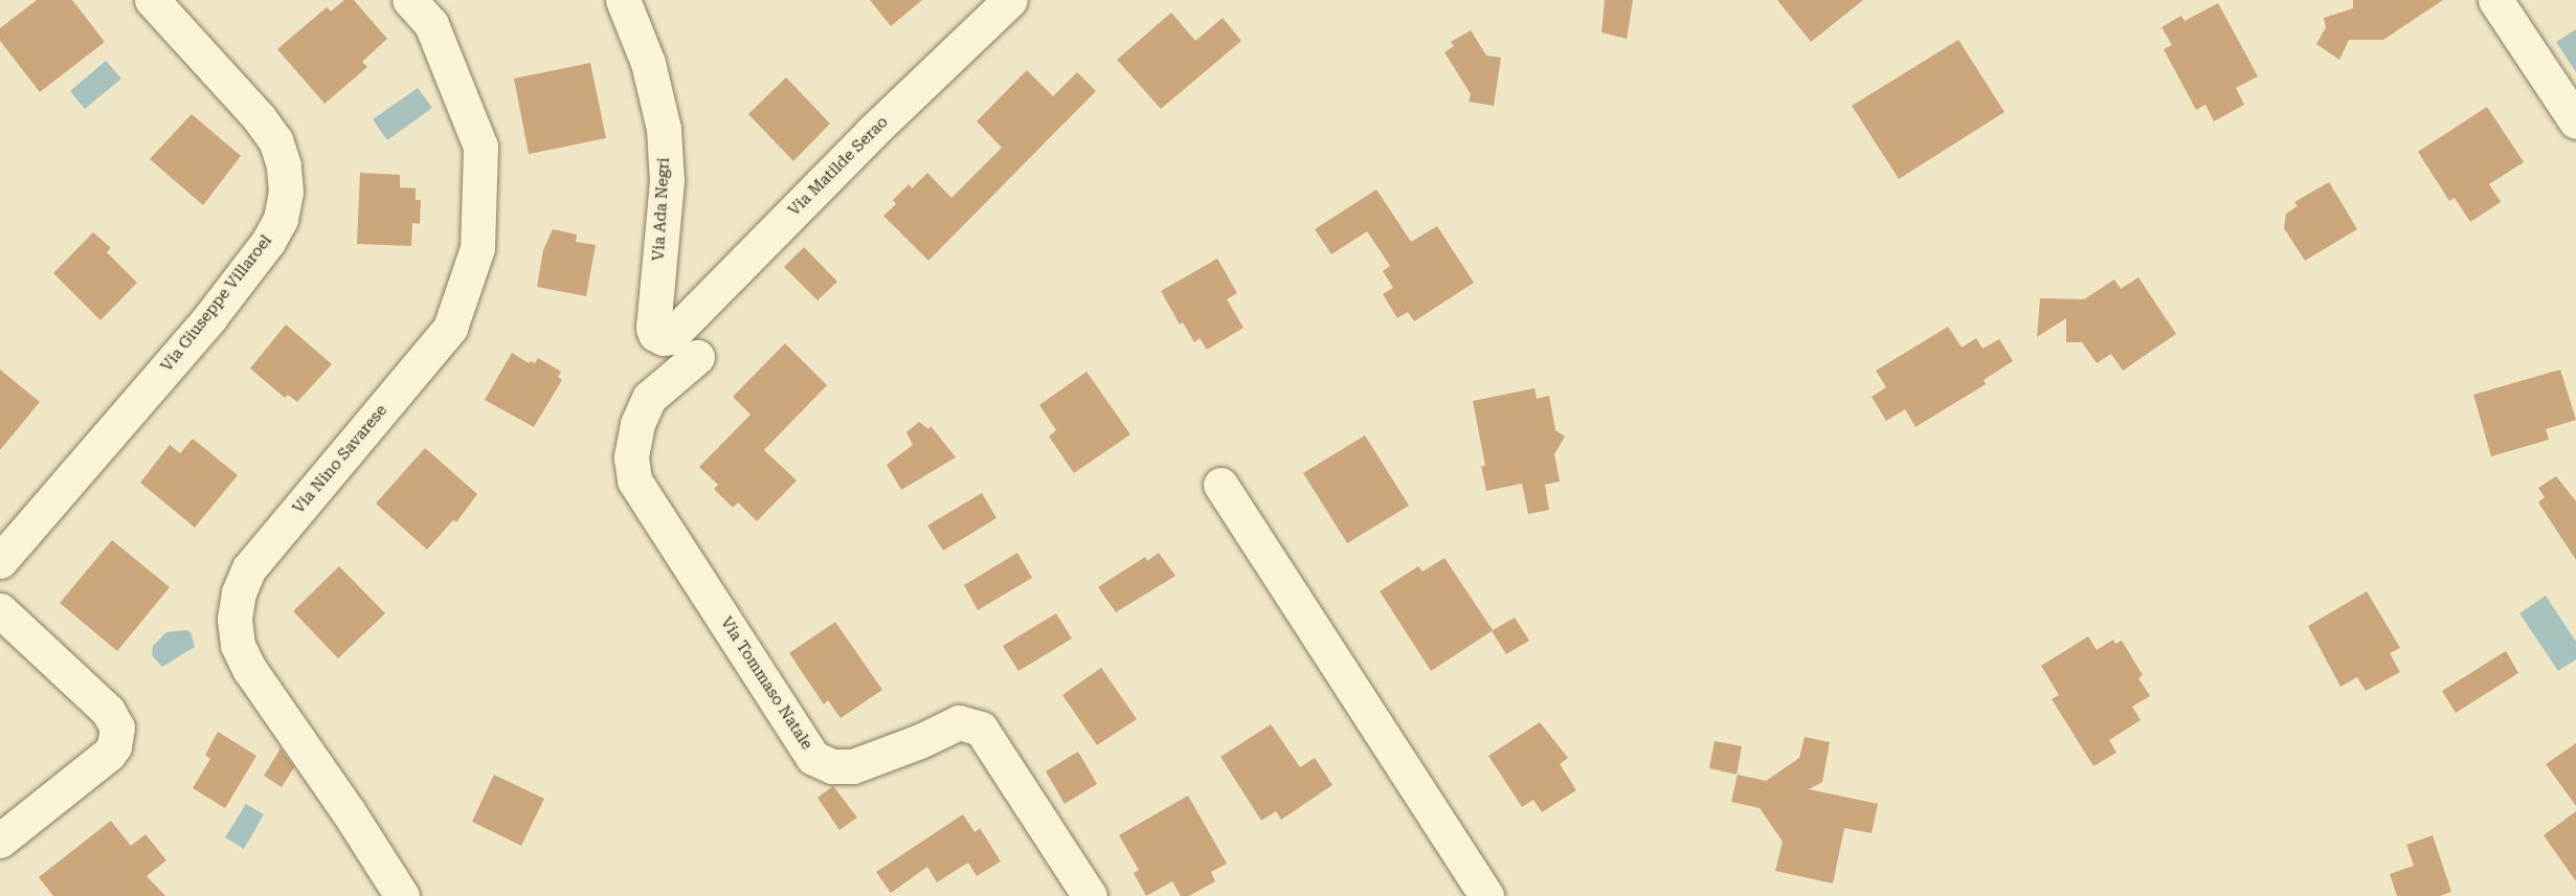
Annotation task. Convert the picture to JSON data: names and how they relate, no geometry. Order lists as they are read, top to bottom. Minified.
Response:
{"streets":{"street":["Via Matilde Serao","Via Ada Negri","Via Giuseppe Villaroel","Via Nino Savarese","Via Tommaso Natale"]},"crossings":[["Via Matilde Serao","Via Ada Negri"]]}
